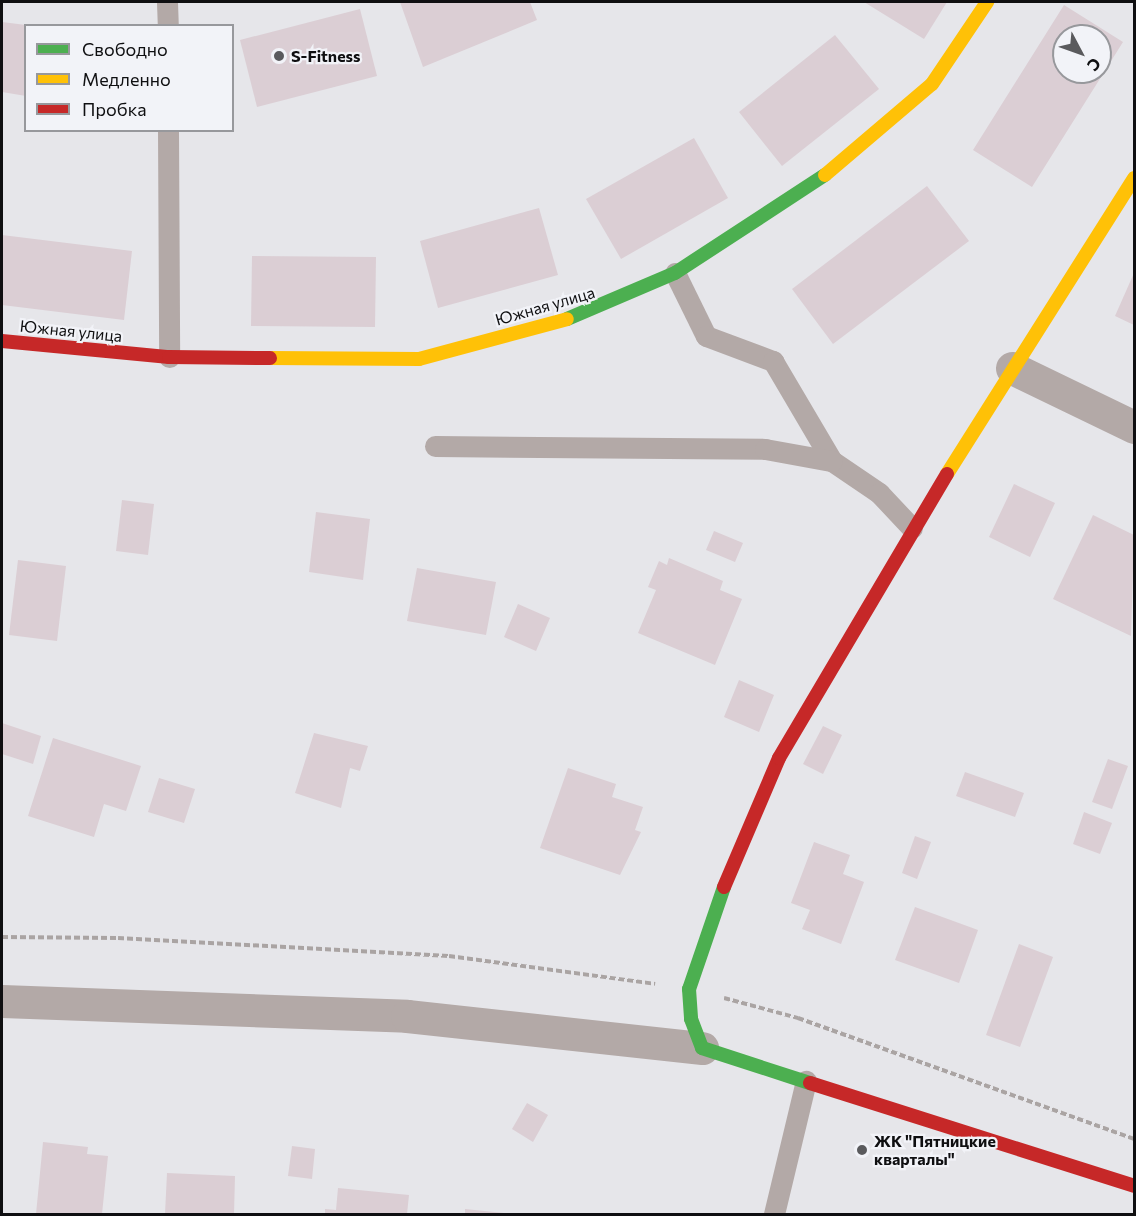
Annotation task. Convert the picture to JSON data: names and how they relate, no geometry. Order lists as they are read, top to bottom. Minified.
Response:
{"streets":{"street":["Южная улица"]},"places":["S-Fitness","ЖК \"Пятницкие кварталы\""],"legend":["Свободно","Медленно","Пробка"],"north":"bottom right"}
